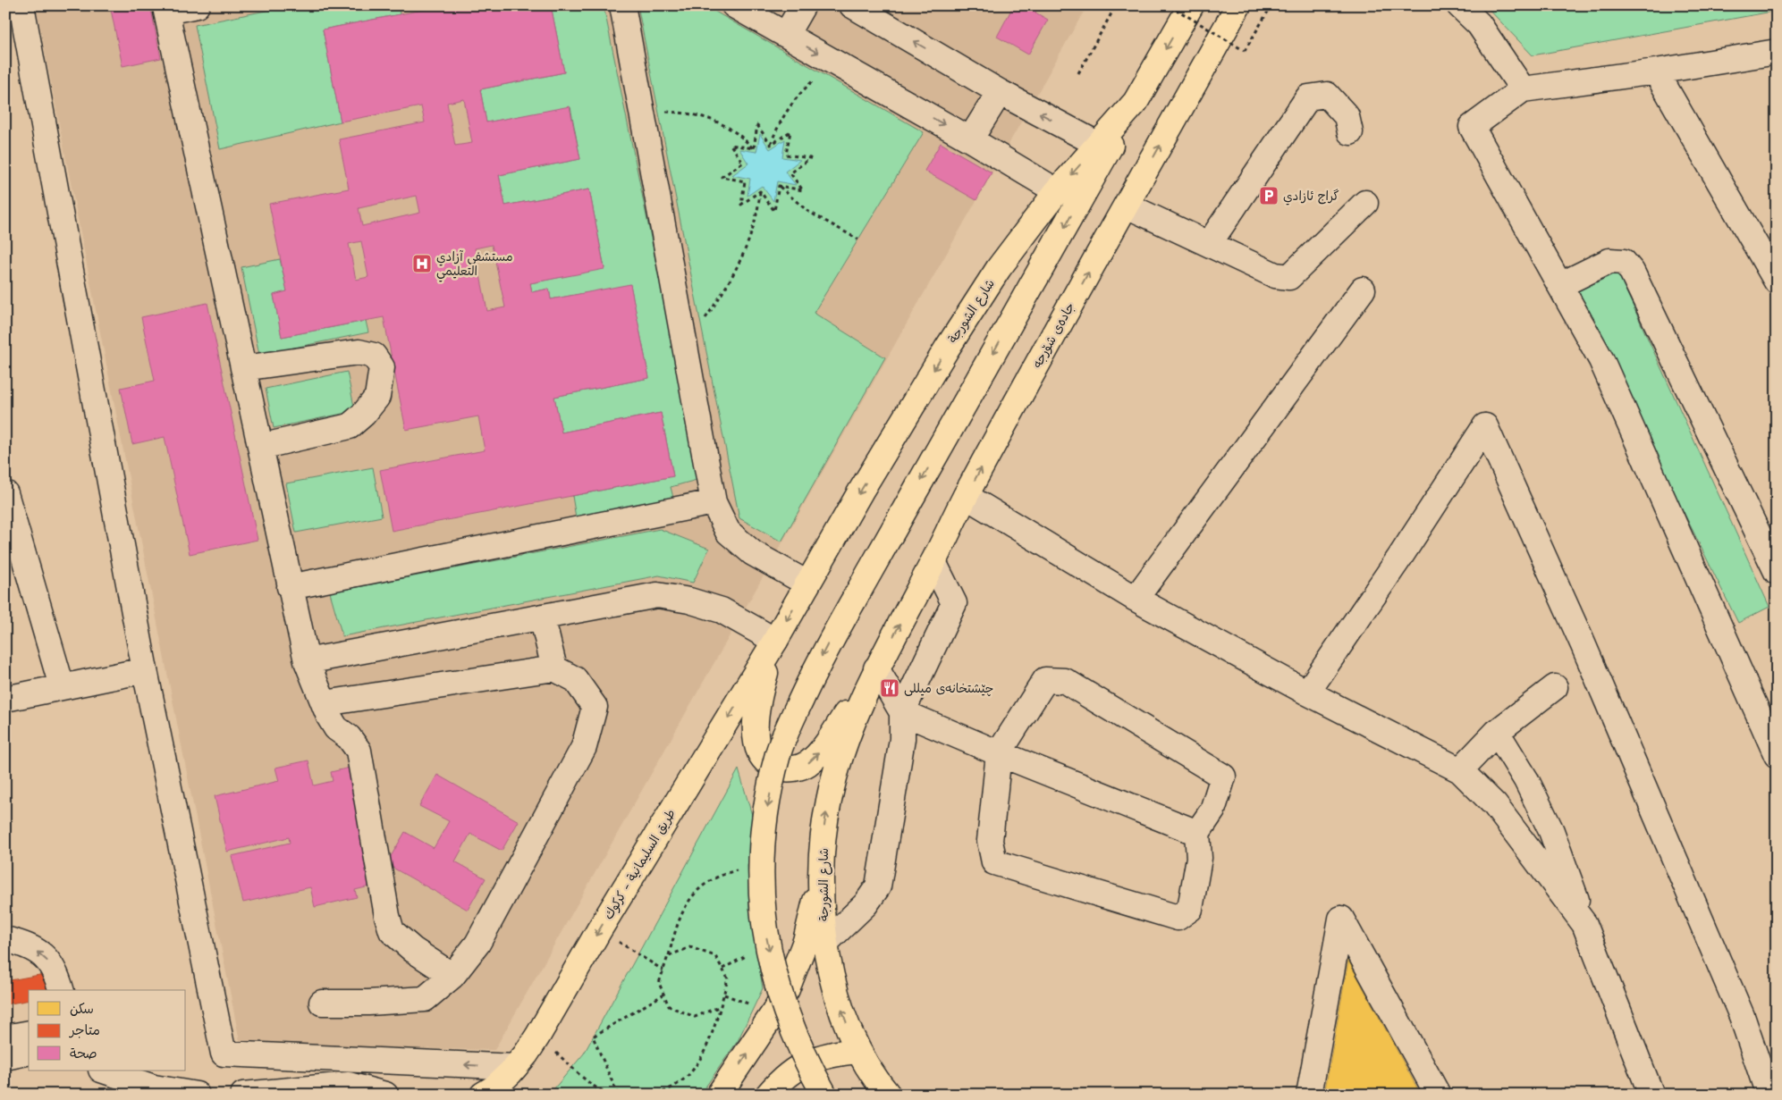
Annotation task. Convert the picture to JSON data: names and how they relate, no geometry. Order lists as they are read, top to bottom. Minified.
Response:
{"streets":{"main road":["شارع الشورجة","جادەی شۆرجە","طريق السليمانية - كركوك"]},"crossings":[["شارع الشورجة","جادەی شۆرجە"],["شارع الشورجة","طريق السليمانية - كركوك"]],"places":{"parking":["گراج ئازادي"],"hospital":["مستشفى آزادي التعليمي"],"restaurant":["چێشتخانەی میللی"]},"legend":["سكن","متاجر","صحة"]}
